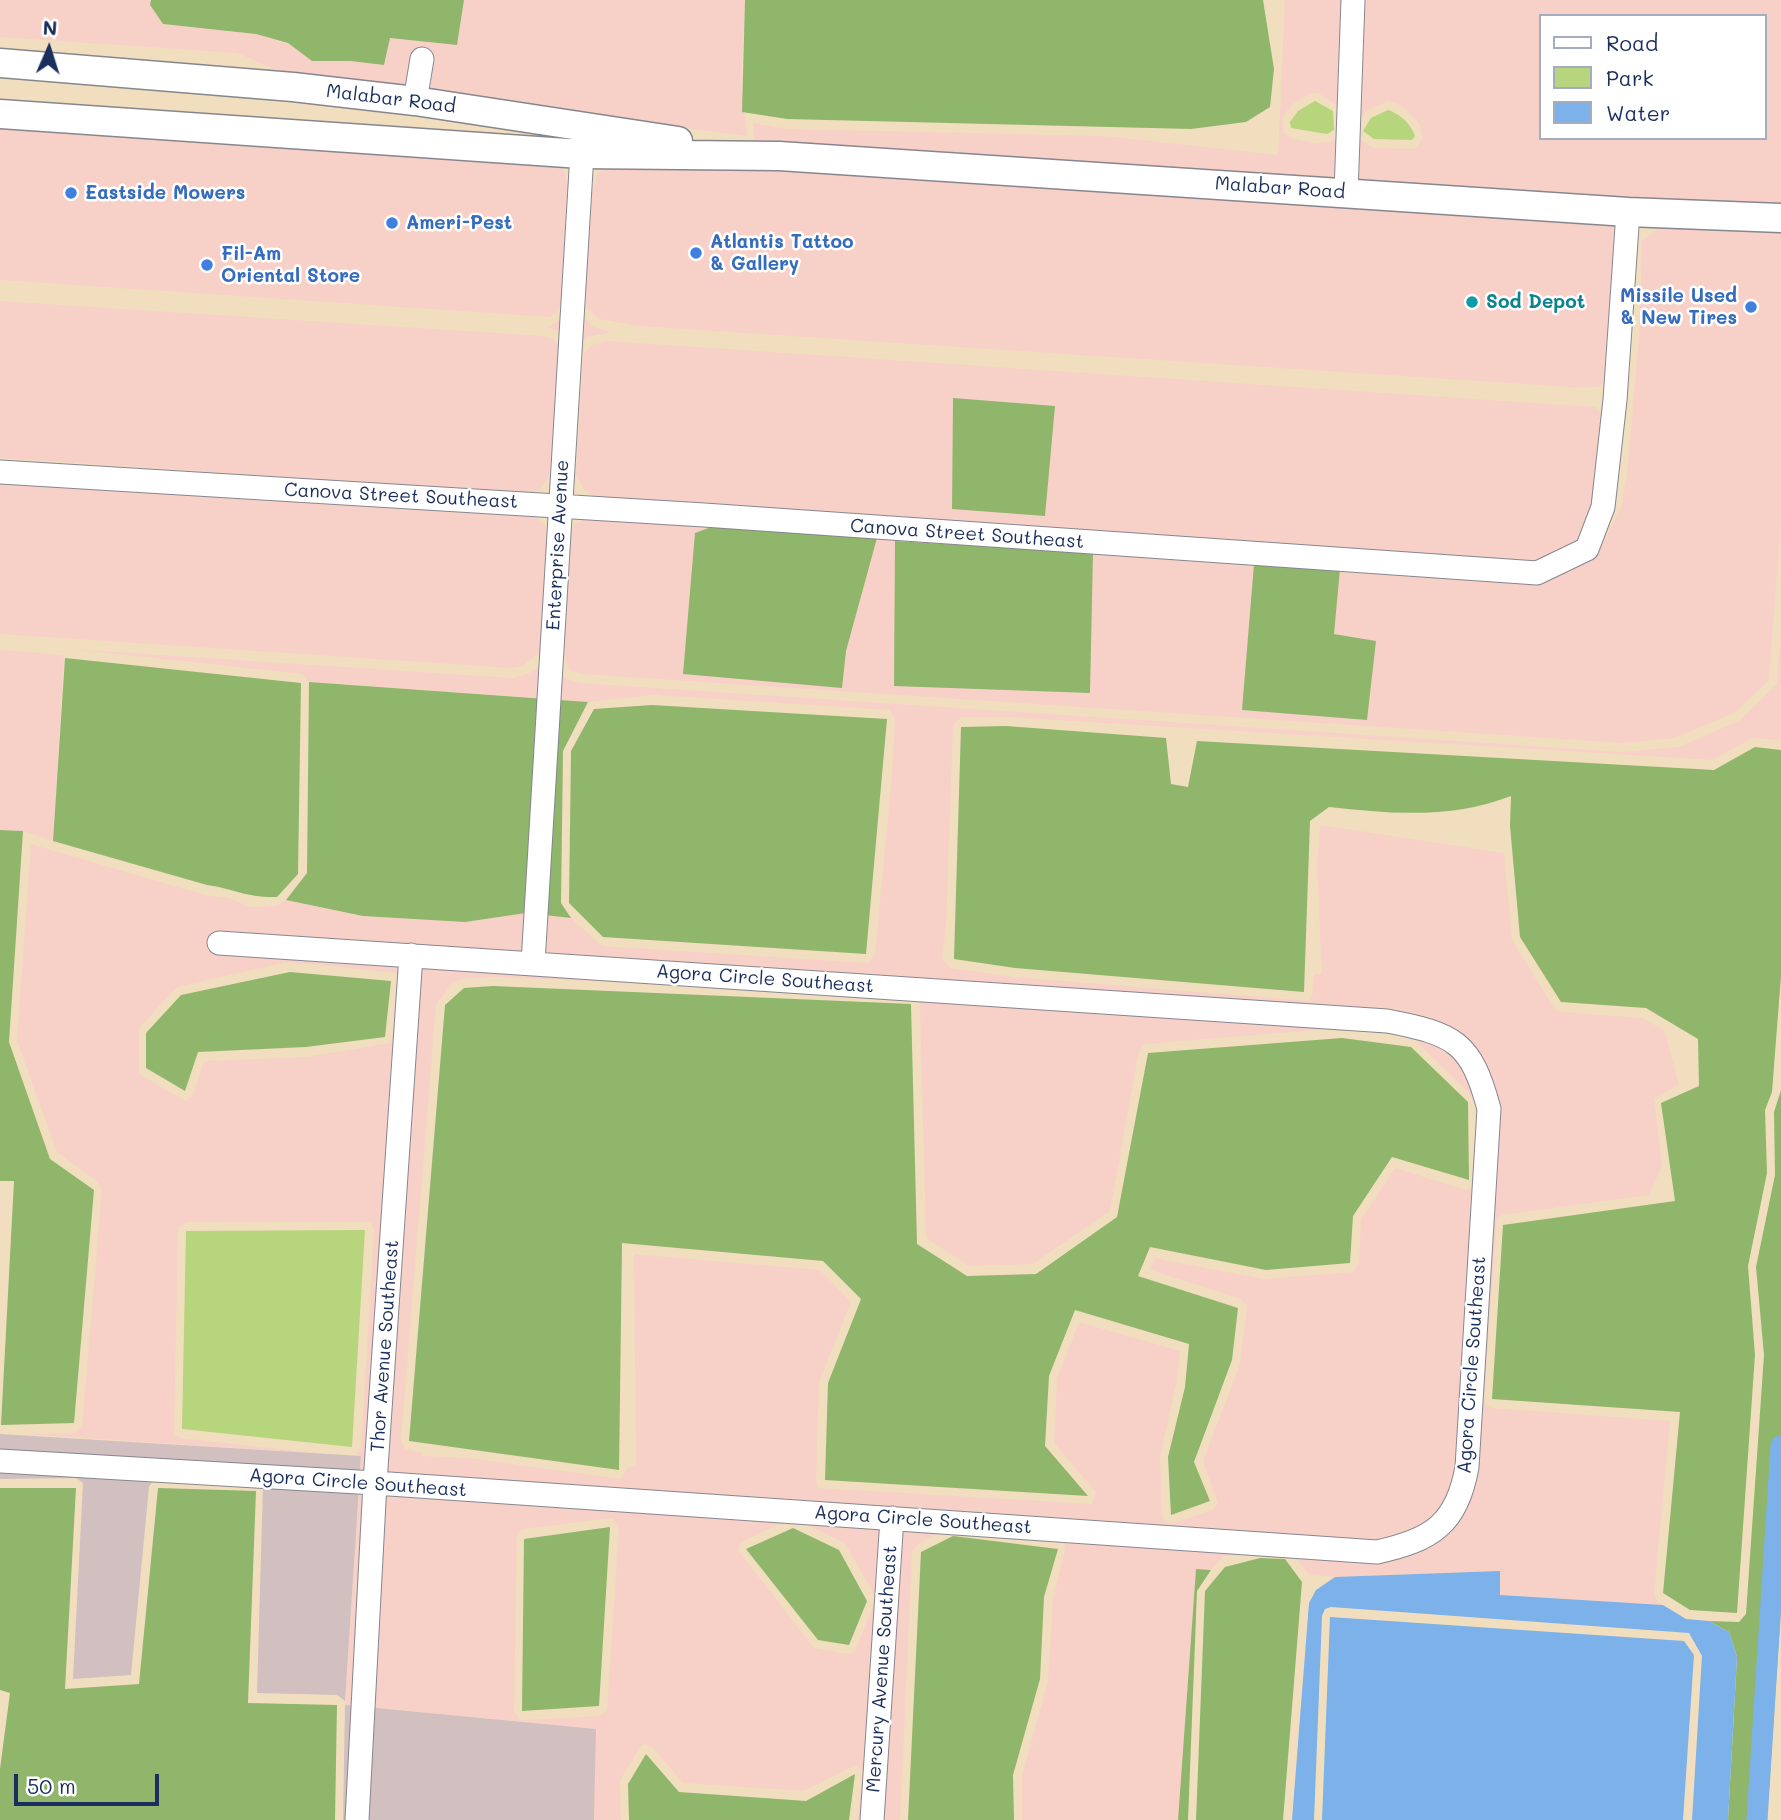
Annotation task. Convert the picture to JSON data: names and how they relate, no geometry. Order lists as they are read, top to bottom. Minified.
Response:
{"streets":{"main road":["Malabar Road"],"street":["Canova Street Southeast","Enterprise Avenue","Agora Circle Southeast","Thor Avenue Southeast","Mercury Avenue Southeast"]},"crossings":[["Malabar Road","Canova Street Southeast"],["Malabar Road","Enterprise Avenue"],["Canova Street Southeast","Enterprise Avenue"],["Enterprise Avenue","Agora Circle Southeast"],["Agora Circle Southeast","Thor Avenue Southeast"],["Agora Circle Southeast","Mercury Avenue Southeast"]],"places":["Eastside Mowers","Ameri-Pest","Atlantis Tattoo & Gallery","Fil-Am Oriental Store","Sod Depot","Missile Used & New Tires"],"legend":["Road","Park","Water"],"scale_bar":"50 m","north":"top"}
